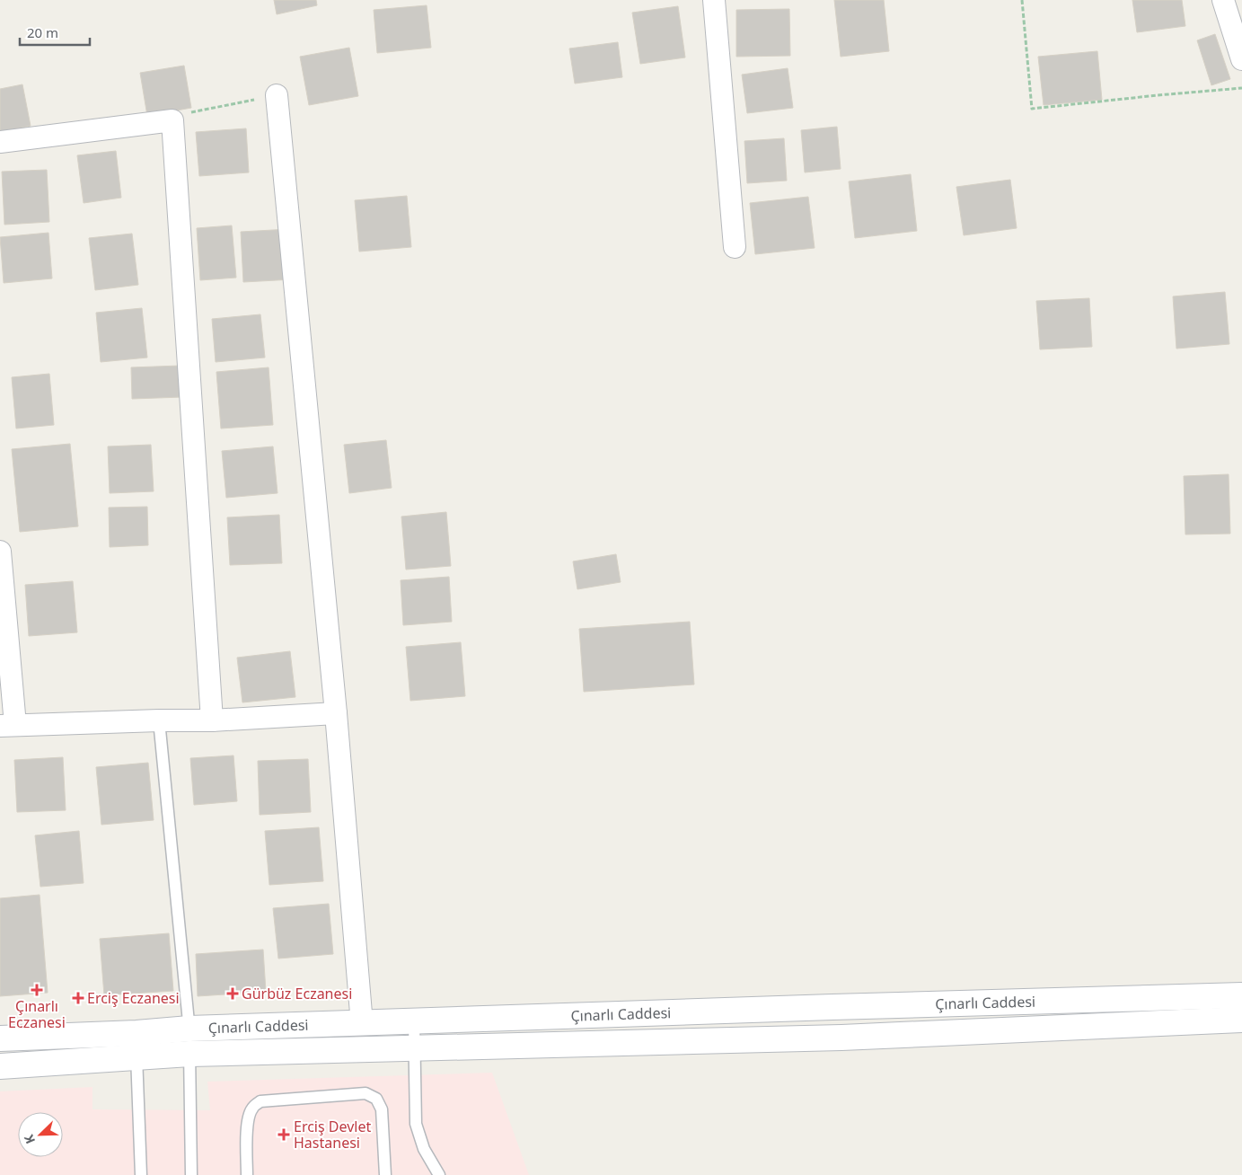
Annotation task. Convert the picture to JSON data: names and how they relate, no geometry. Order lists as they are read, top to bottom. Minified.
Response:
{"streets":{"street":["Çınarlı Caddesi"]},"places":{"health":["Çınarlı Eczanesi","Gürbüz Eczanesi","Erciş Eczanesi","Erciş Devlet Hastanesi"]},"scale_bar":"20 m","north":"bottom left"}
